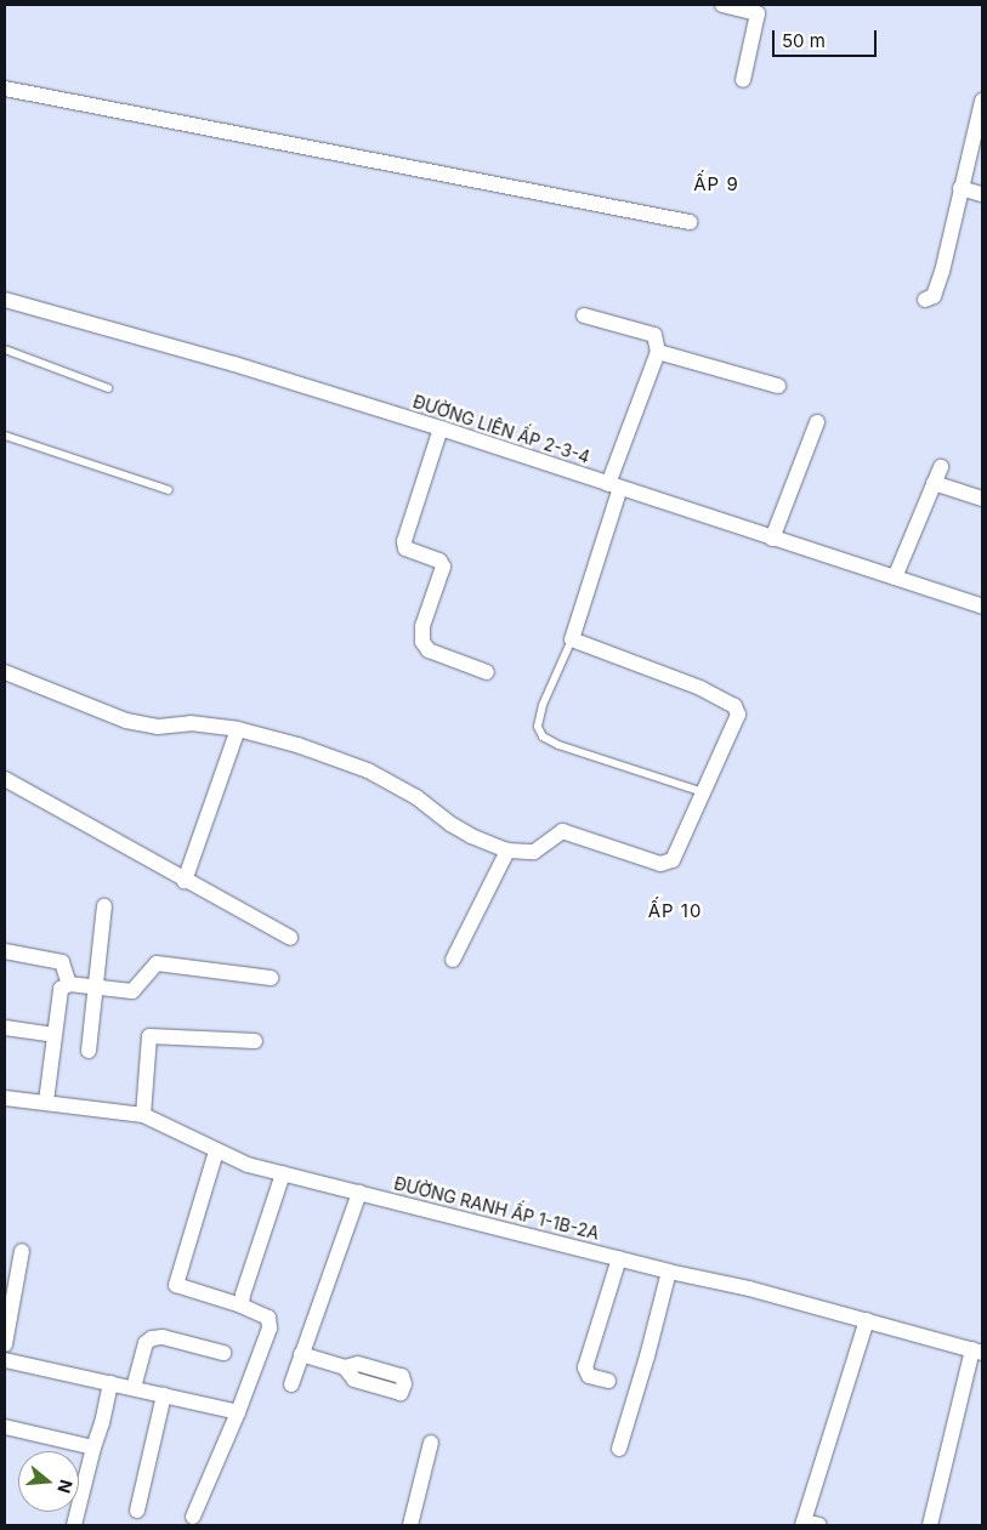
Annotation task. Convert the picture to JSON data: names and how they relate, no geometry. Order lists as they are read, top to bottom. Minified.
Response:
{"streets":{"street":["ĐƯỜNG LIÊN ẤP 2-3-4","ĐƯỜNG RANH ẤP 1-1B-2A"]},"districts":["ẤP 9","ẤP 10"],"scale_bar":"50 m","north":"right"}
